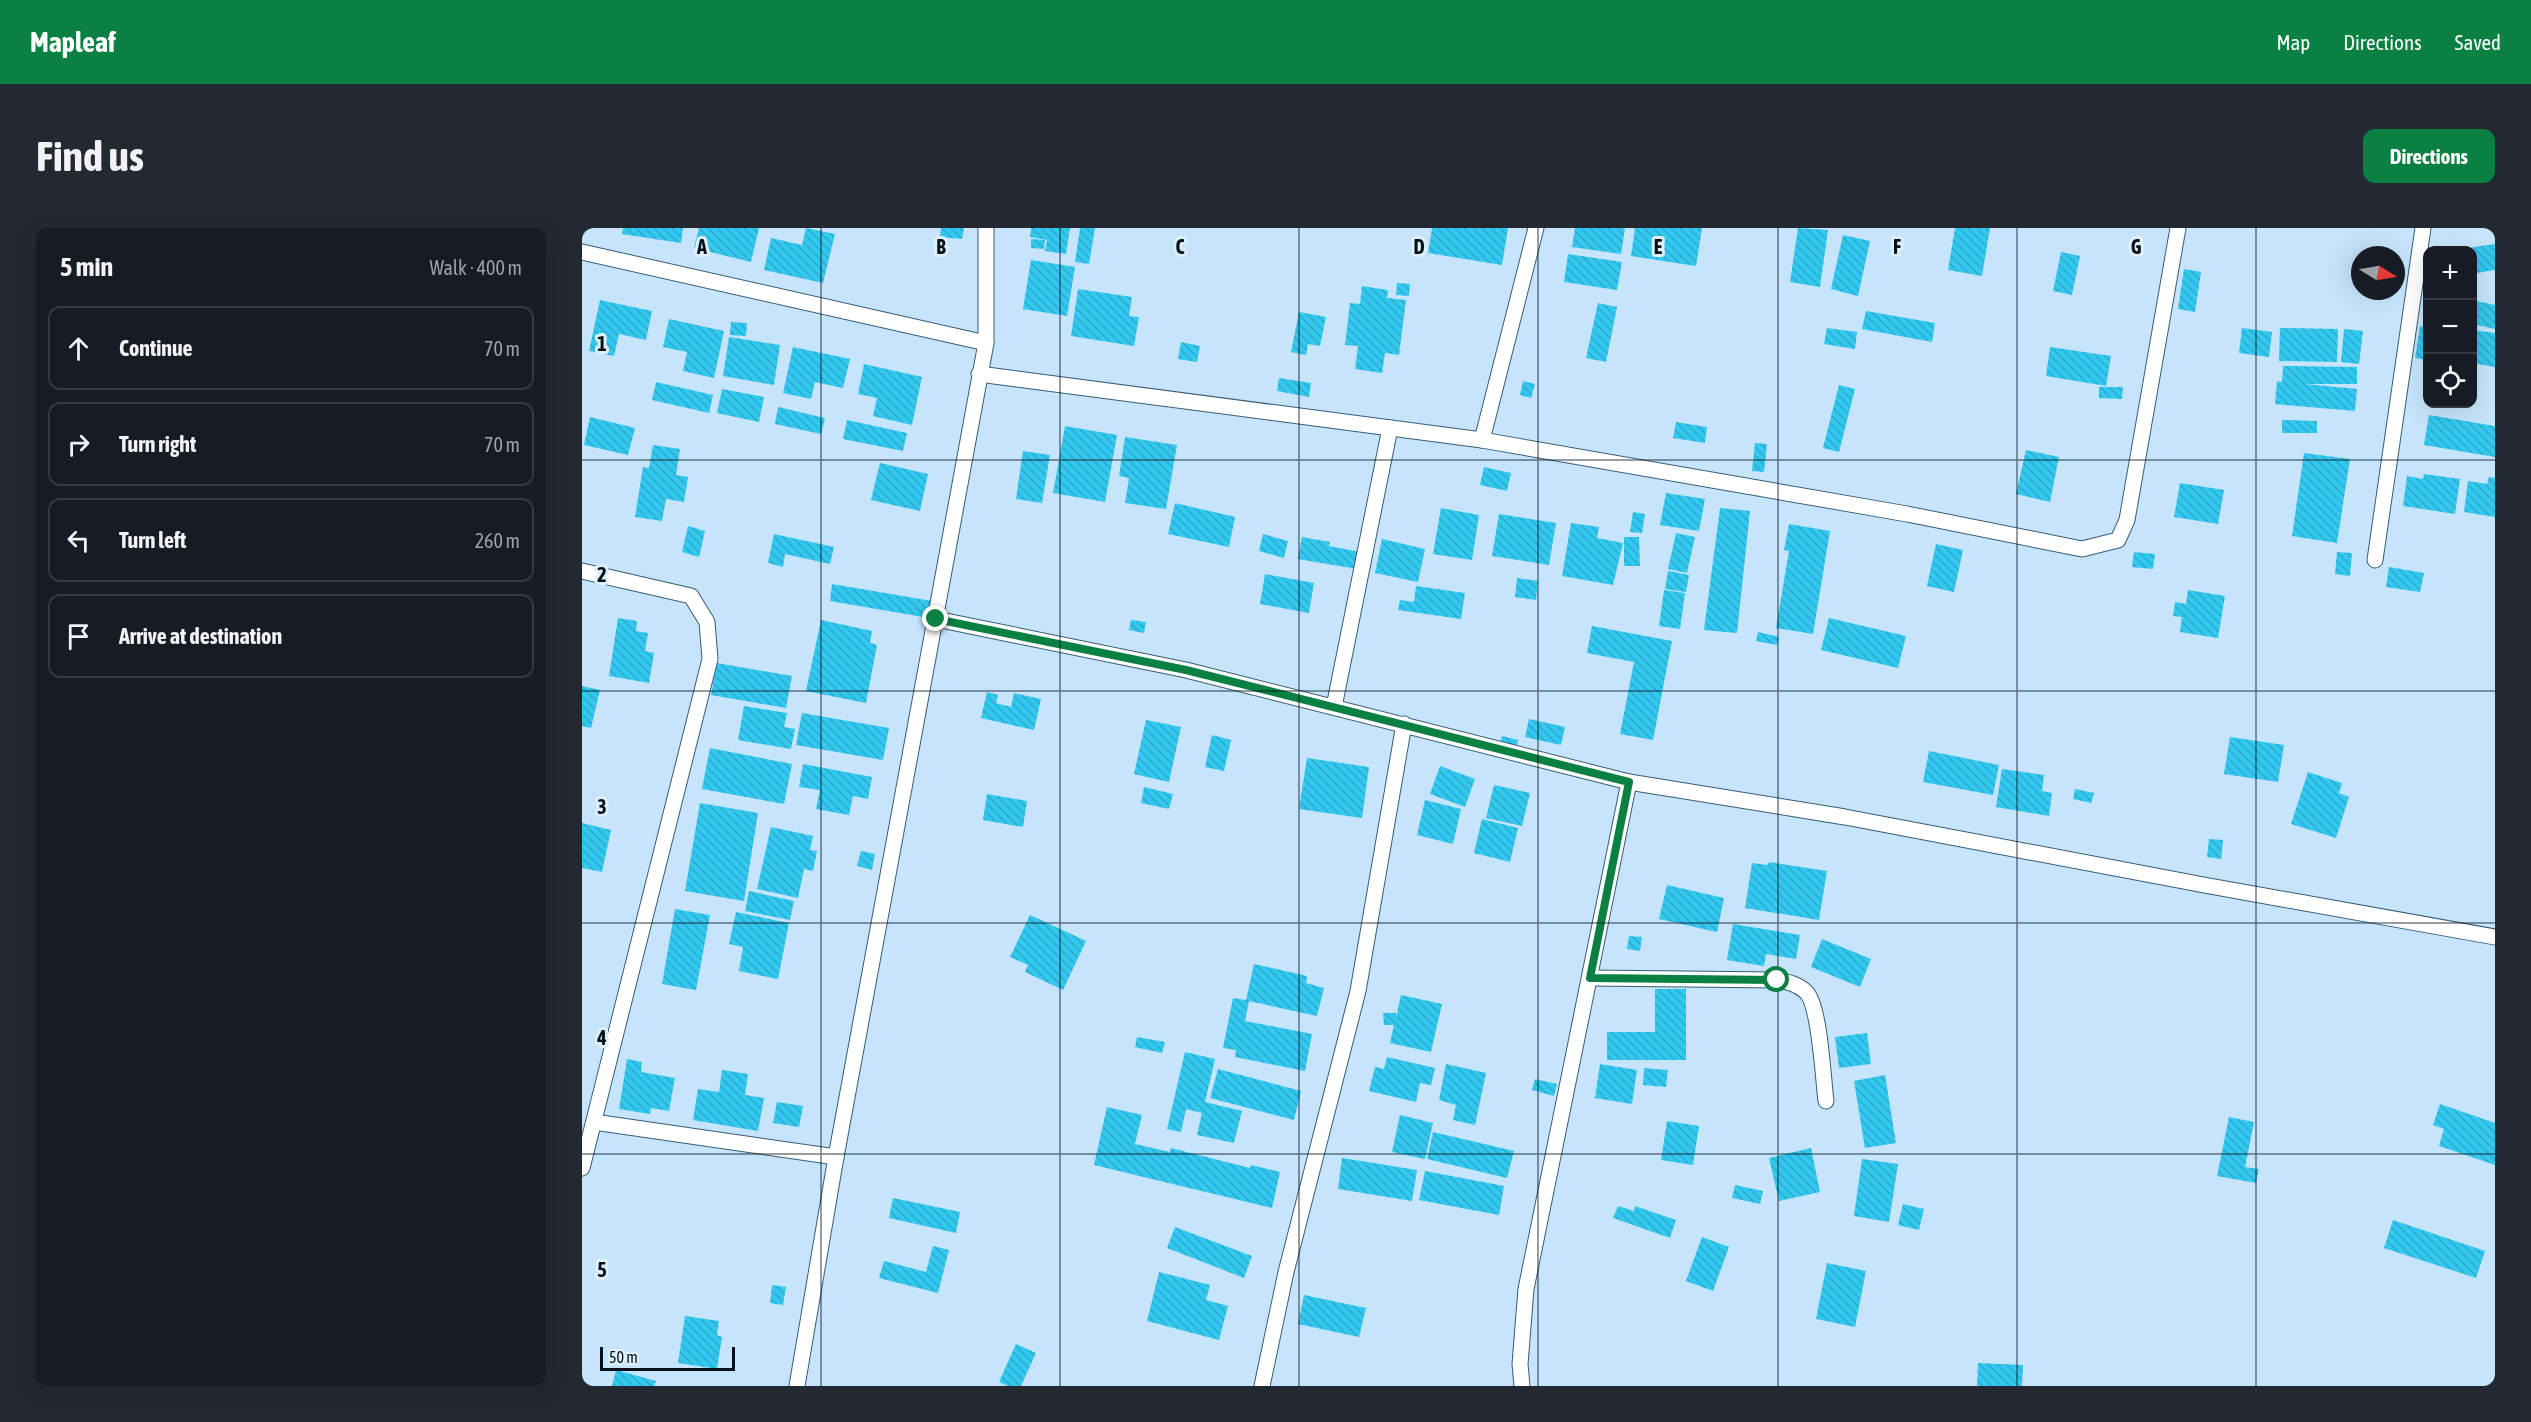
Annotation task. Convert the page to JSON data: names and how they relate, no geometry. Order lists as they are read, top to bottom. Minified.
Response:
{"scale_bar":"50 m","north":"right","page":{"header":"Mapleaf","nav":["Map","Directions","Saved"],"buttons":"Directions","title":"Find us","heading":["5 min","Walk · 400 m"],"map_buttons":["+","−"],"list":[["Continue","70 m"],["Turn right","70 m"],["Turn left","260 m"],"Arrive at destination"],"scale":"50 m"},"grid":{"columns":["A","B","C","D","E","F","G"],"rows":["1","2","3","4","5"]}}
